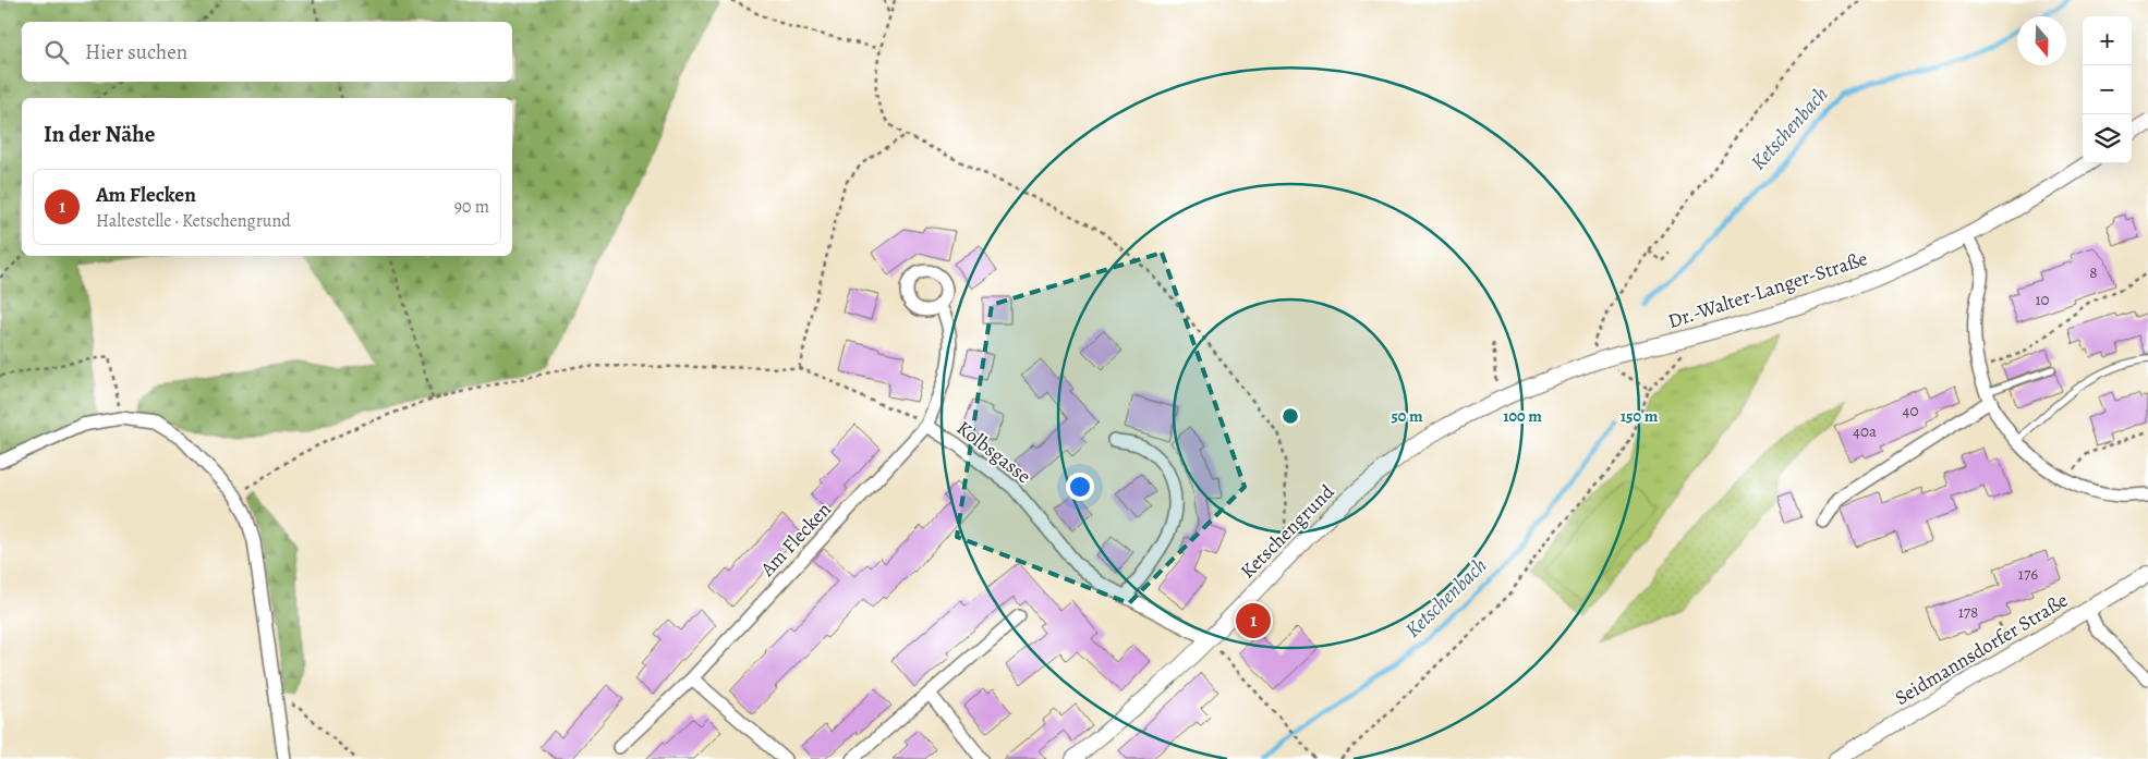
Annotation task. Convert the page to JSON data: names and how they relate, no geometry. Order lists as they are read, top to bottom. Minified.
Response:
{"streets":{"street":["Dr.-Walter-Langer-Straße","Kolbsgasse","Ketschengrund","Am Flecken","Seidmannsdorfer Straße"]},"crossings":[["Dr.-Walter-Langer-Straße","Ketschengrund"],["Kolbsgasse","Ketschengrund"],["Kolbsgasse","Am Flecken"]],"water":["Ketschenbach"],"house_numbers":["8","10","40","40a","176","178"],"north":"bottom","page":{"map_buttons":["+","−"],"search":"Hier suchen","heading":"In der Nähe","list":[{"mark":"1","name":"Am Flecken","note":"Haltestelle · Ketschengrund","value":"90 m"}],"pins":"1"},"rings":["50 m","100 m","150 m"]}
